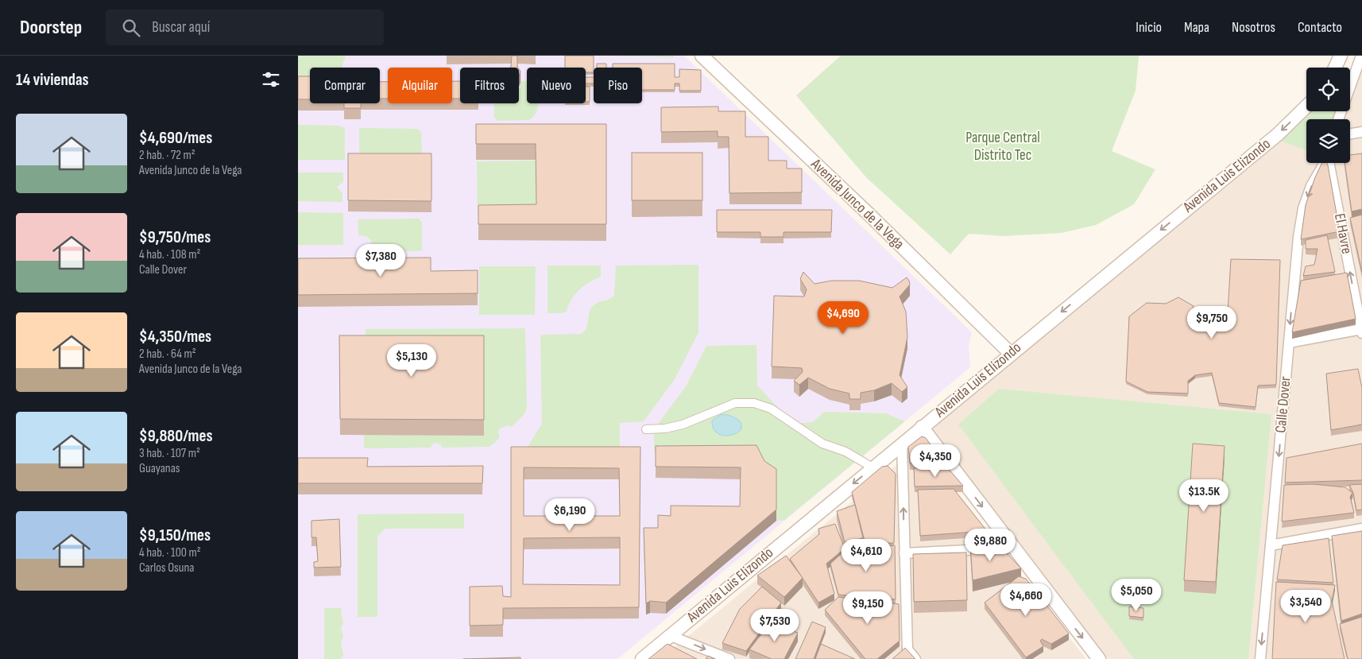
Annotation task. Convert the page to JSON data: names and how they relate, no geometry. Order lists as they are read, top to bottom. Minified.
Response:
{"streets":{"street":["Avenida Luis Elizondo","Avenida Junco de la Vega","El Havre","Calle Dover"]},"crossings":[["Avenida Luis Elizondo","Avenida Junco de la Vega"]],"one_way":["Avenida Luis Elizondo","El Havre","Calle Dover"],"parks":["Parque Central Distrito Tec"],"page":{"header":"Doorstep","search":"Buscar aquí","nav":["Inicio","Mapa","Nosotros","Contacto"],"heading":"14 viviendas","chip":["Comprar","Alquilar","Filtros","Nuevo","Piso"],"list":[{"name":"$4,690/mes","note":"2 hab. · 72 m² · Avenida Junco de la Vega"},{"name":"$9,750/mes","note":"4 hab. · 108 m² · Calle Dover"},{"name":"$4,350/mes","note":"2 hab. · 64 m² · Avenida Junco de la Vega"},{"name":"$9,880/mes","note":"3 hab. · 107 m² · Guayanas"},{"name":"$9,150/mes","note":"4 hab. · 100 m² · Carlos Osuna"}],"price":["$7,380","$4,690","$9,750","$5,130","$4,350","$13.5K","$6,190","$9,880","$4,610","$5,050","$4,660","$3,540","$9,150","$7,530"]}}
